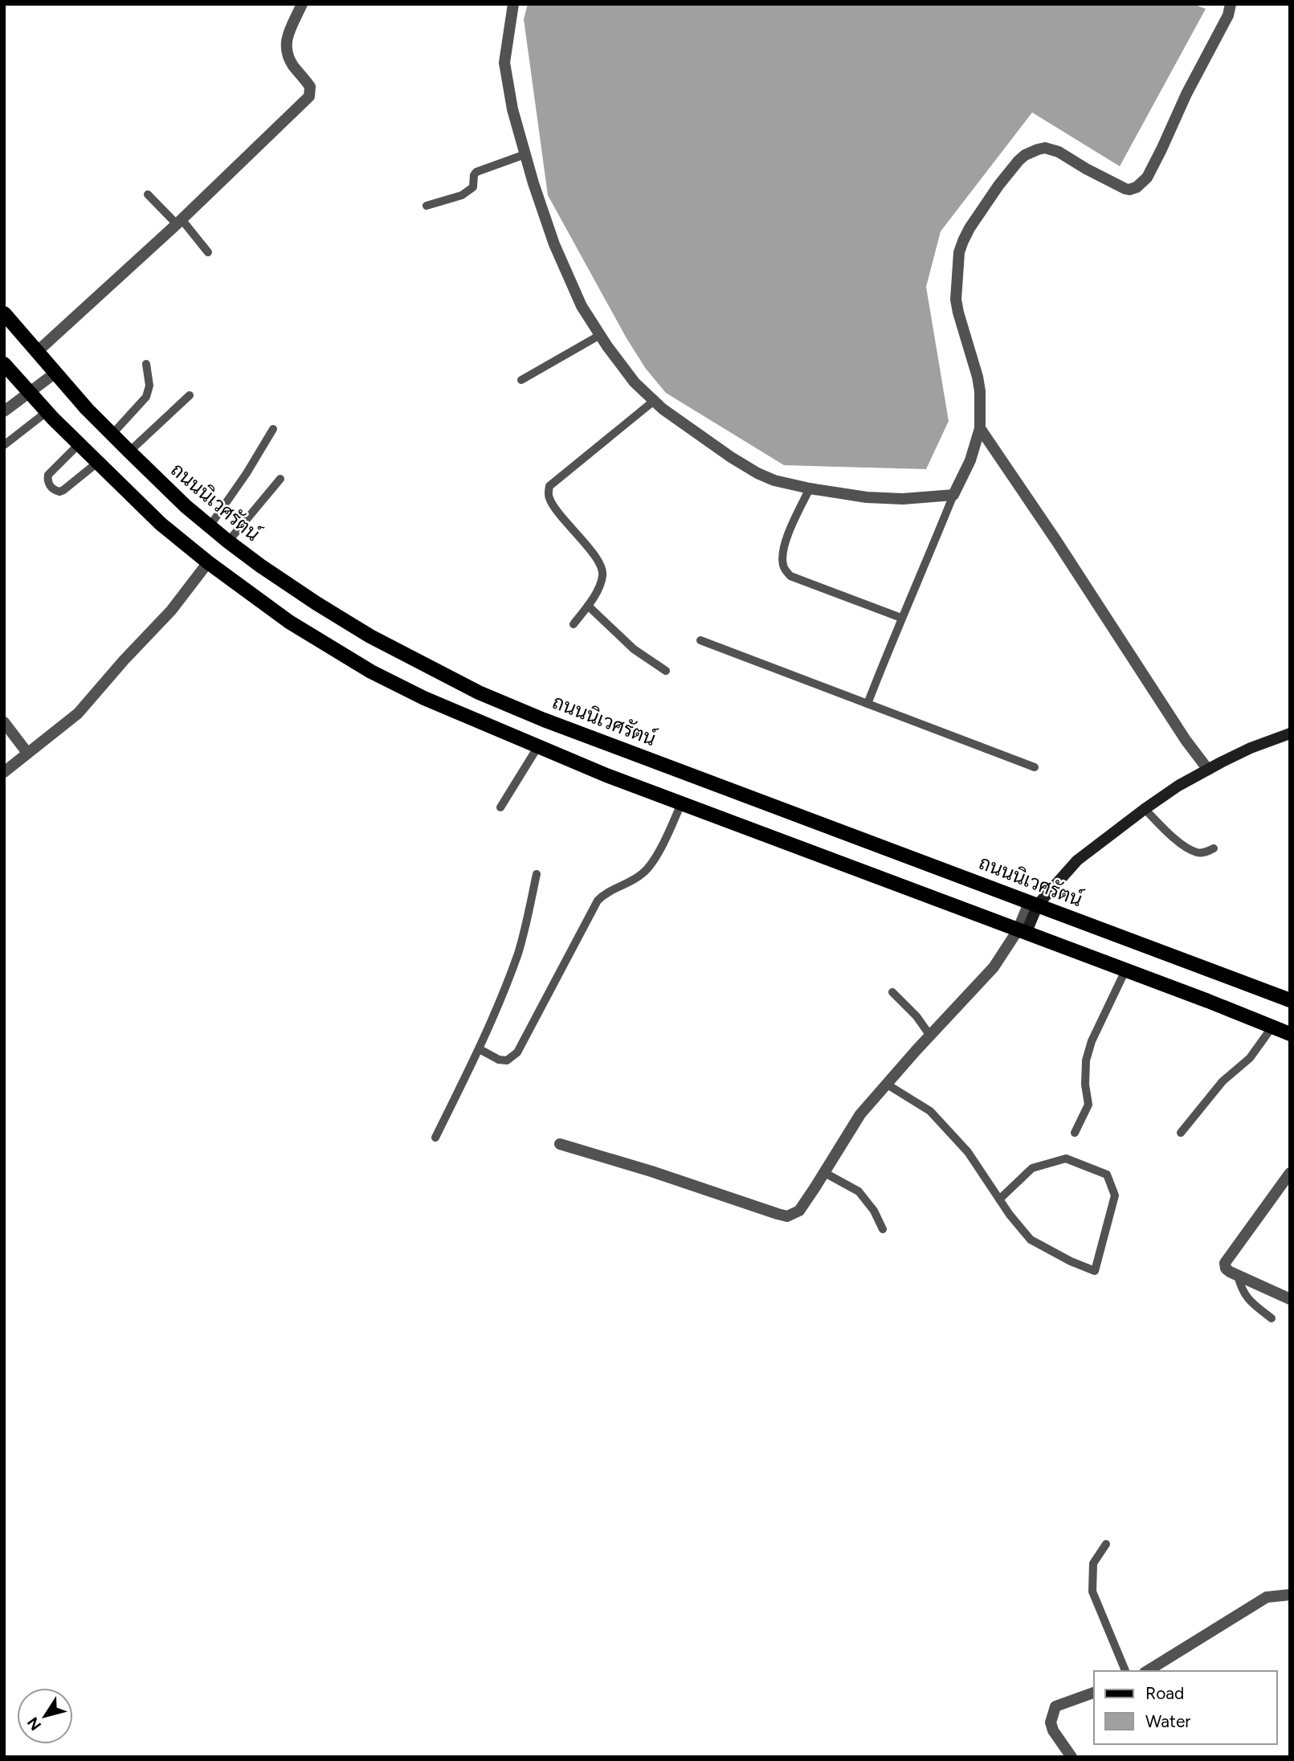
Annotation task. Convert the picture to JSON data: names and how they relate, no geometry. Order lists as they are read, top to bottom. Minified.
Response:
{"streets":{"main road":["ถนนนิเวศรัตน์"]},"legend":["Road","Water"],"north":"bottom left"}
